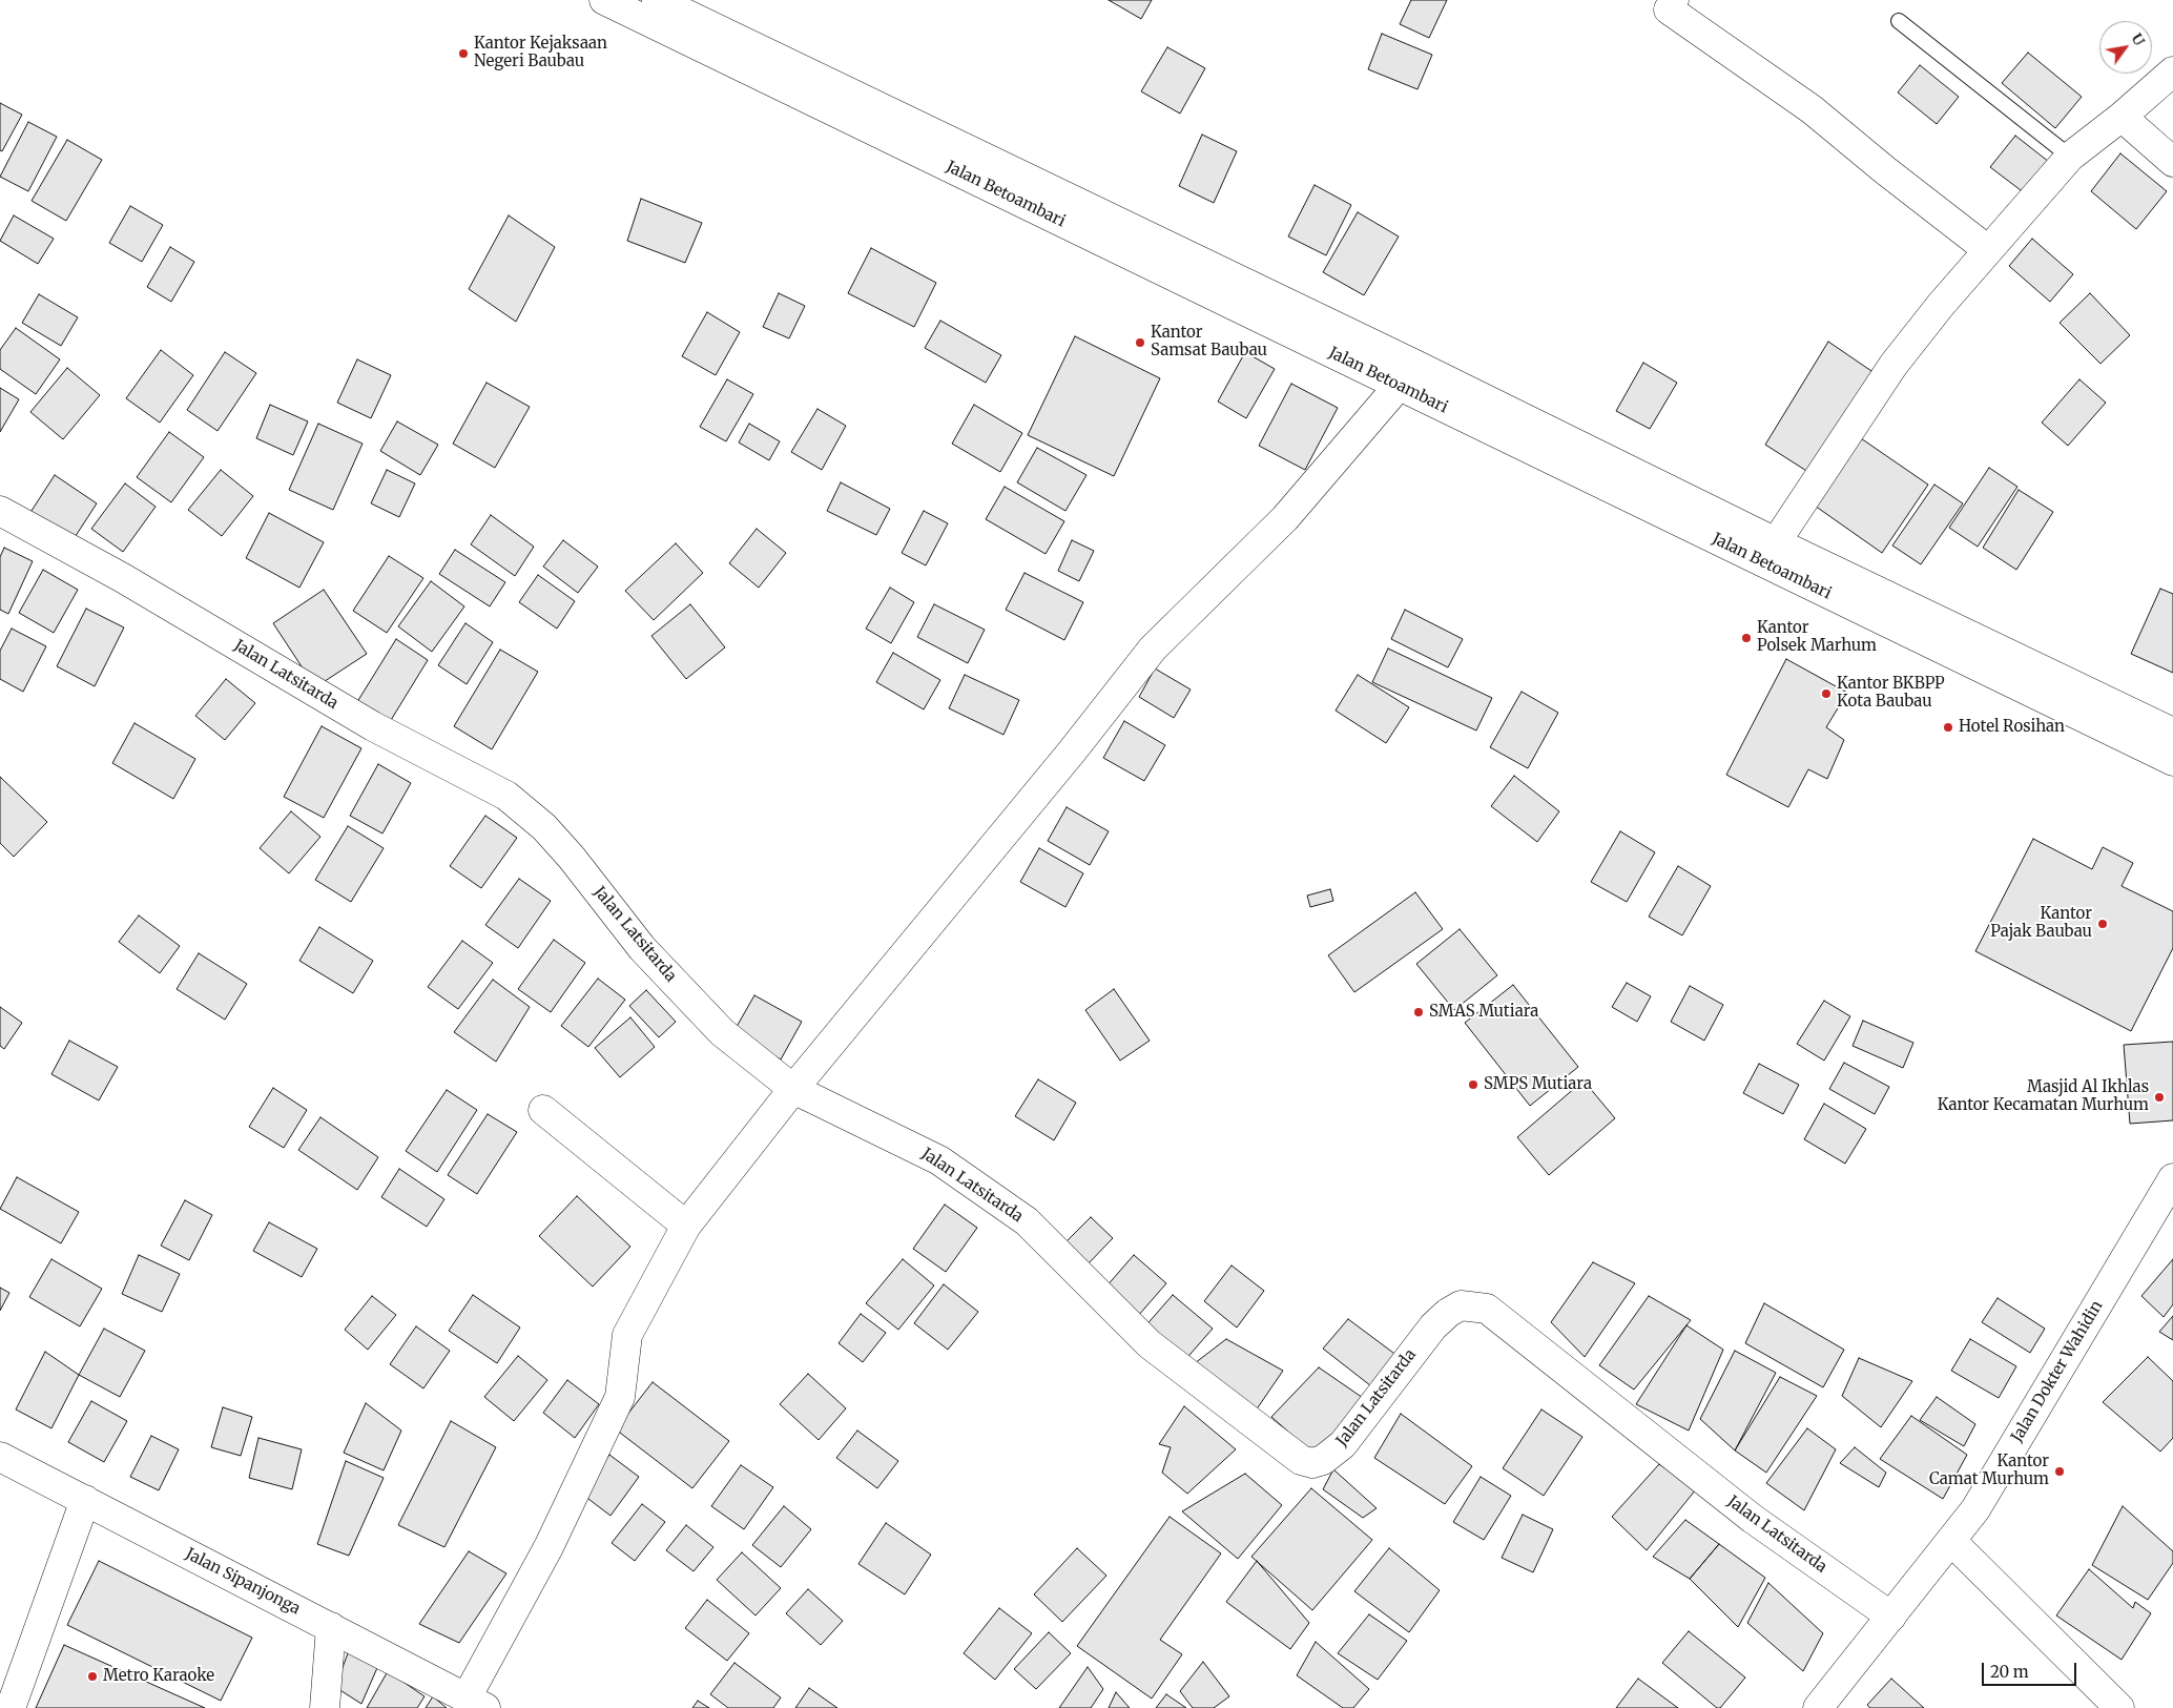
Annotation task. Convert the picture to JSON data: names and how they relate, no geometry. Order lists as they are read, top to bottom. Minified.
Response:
{"streets":{"street":["Jalan Betoambari","Jalan Latsitarda","Jalan Dokter Wahidin","Jalan Sipanjonga"]},"crossings":[["Jalan Latsitarda","Jalan Dokter Wahidin"]],"places":["Kantor Kejaksaan Negeri Baubau","Kantor Samsat Baubau","Kantor Polsek Marhum","Kantor BKBPP Kota Baubau","Hotel Rosihan","Kantor Pajak Baubau","SMAS Mutiara","SMPS Mutiara","Masjid Al Ikhlas Kantor Kecamatan Murhum","Kantor Camat Murhum","Metro Karaoke"],"scale_bar":"20 m","north":"top right"}
